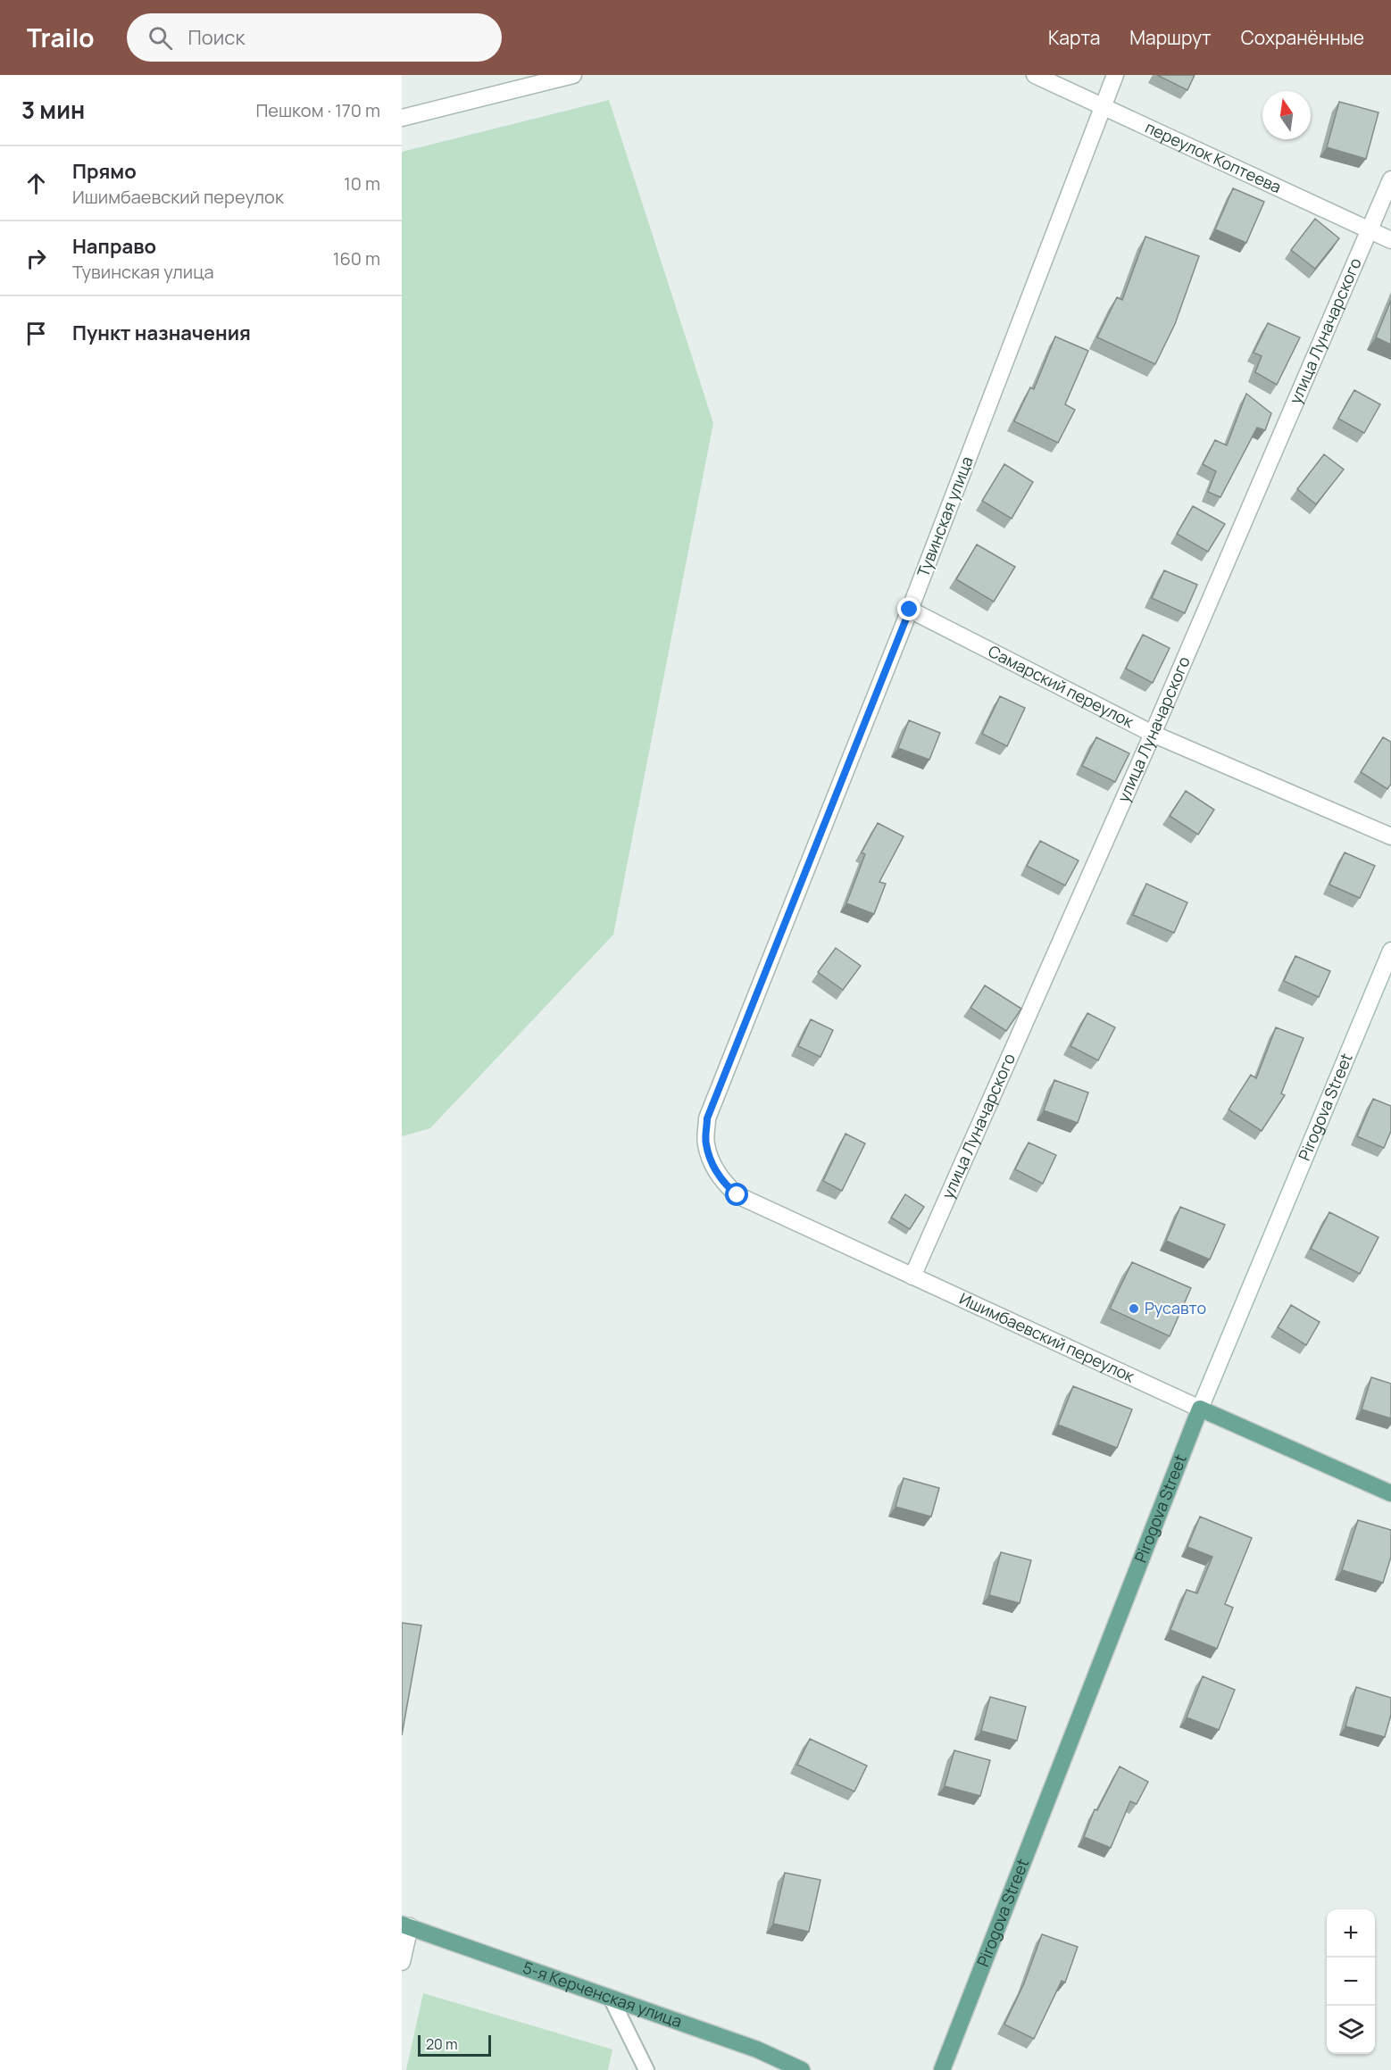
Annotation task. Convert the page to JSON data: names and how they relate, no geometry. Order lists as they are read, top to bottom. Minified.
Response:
{"streets":{"main road":["Pirogova Street","Ишимбаевский переулок","5-я Керченская улица"],"street":["переулок Коптеева","улица Луначарского","Тувинская улица","Самарский переулок"]},"crossings":[["переулок Коптеева","улица Луначарского"],["переулок Коптеева","Тувинская улица"],["улица Луначарского","Самарский переулок"],["улица Луначарского","Ишимбаевский переулок"],["Тувинская улица","Самарский переулок"],["Тувинская улица","Ишимбаевский переулок"],["Pirogova Street","Ишимбаевский переулок"]],"places":["Русавто"],"scale_bar":"20 m","north":"top","page":{"header":"Trailo","search":"Поиск","nav":["Карта","Маршрут","Сохранённые"],"heading":["3 мин","Пешком · 170 m"],"list":[["Прямо","Ишимбаевский переулок","10 m"],["Направо","Тувинская улица","160 m"],"Пункт назначения"],"map_buttons":["+","−"],"scale":"20 m"}}
